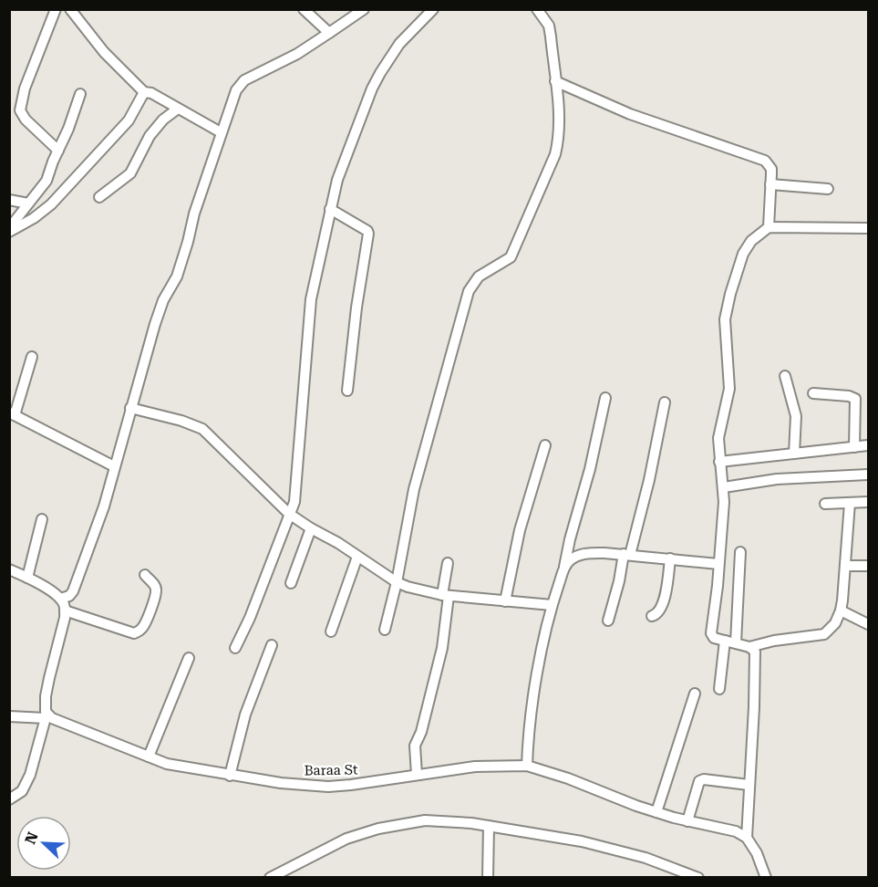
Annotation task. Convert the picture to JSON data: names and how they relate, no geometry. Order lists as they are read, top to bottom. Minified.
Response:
{"streets":{"street":["Baraa St"]},"north":"top left"}
